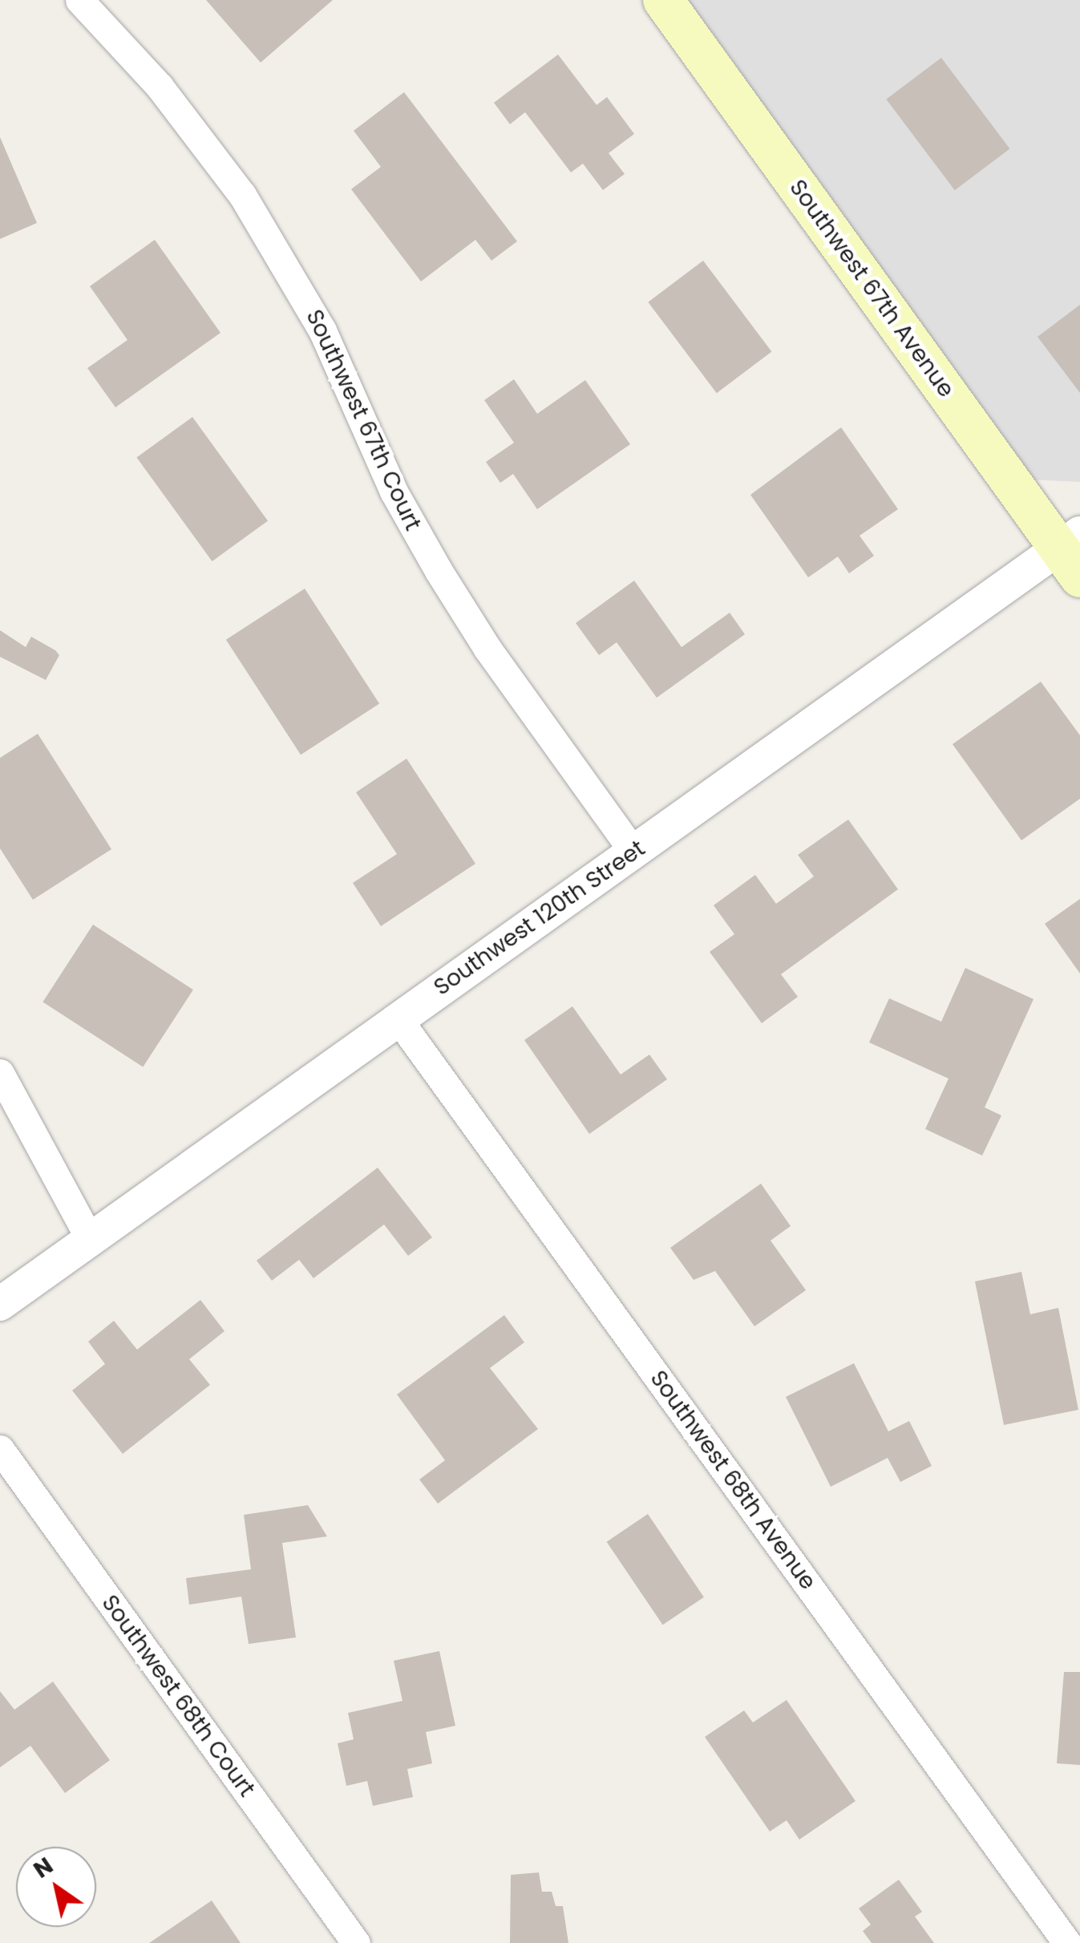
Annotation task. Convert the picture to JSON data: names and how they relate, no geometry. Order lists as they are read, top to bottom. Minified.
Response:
{"streets":{"main road":["Southwest 67th Avenue"],"street":["Southwest 67th Court","Southwest 120th Street","Southwest 68th Avenue","Southwest 68th Court"]},"crossings":[["Southwest 67th Avenue","Southwest 120th Street"],["Southwest 67th Court","Southwest 120th Street"],["Southwest 120th Street","Southwest 68th Avenue"]],"north":"top left"}
